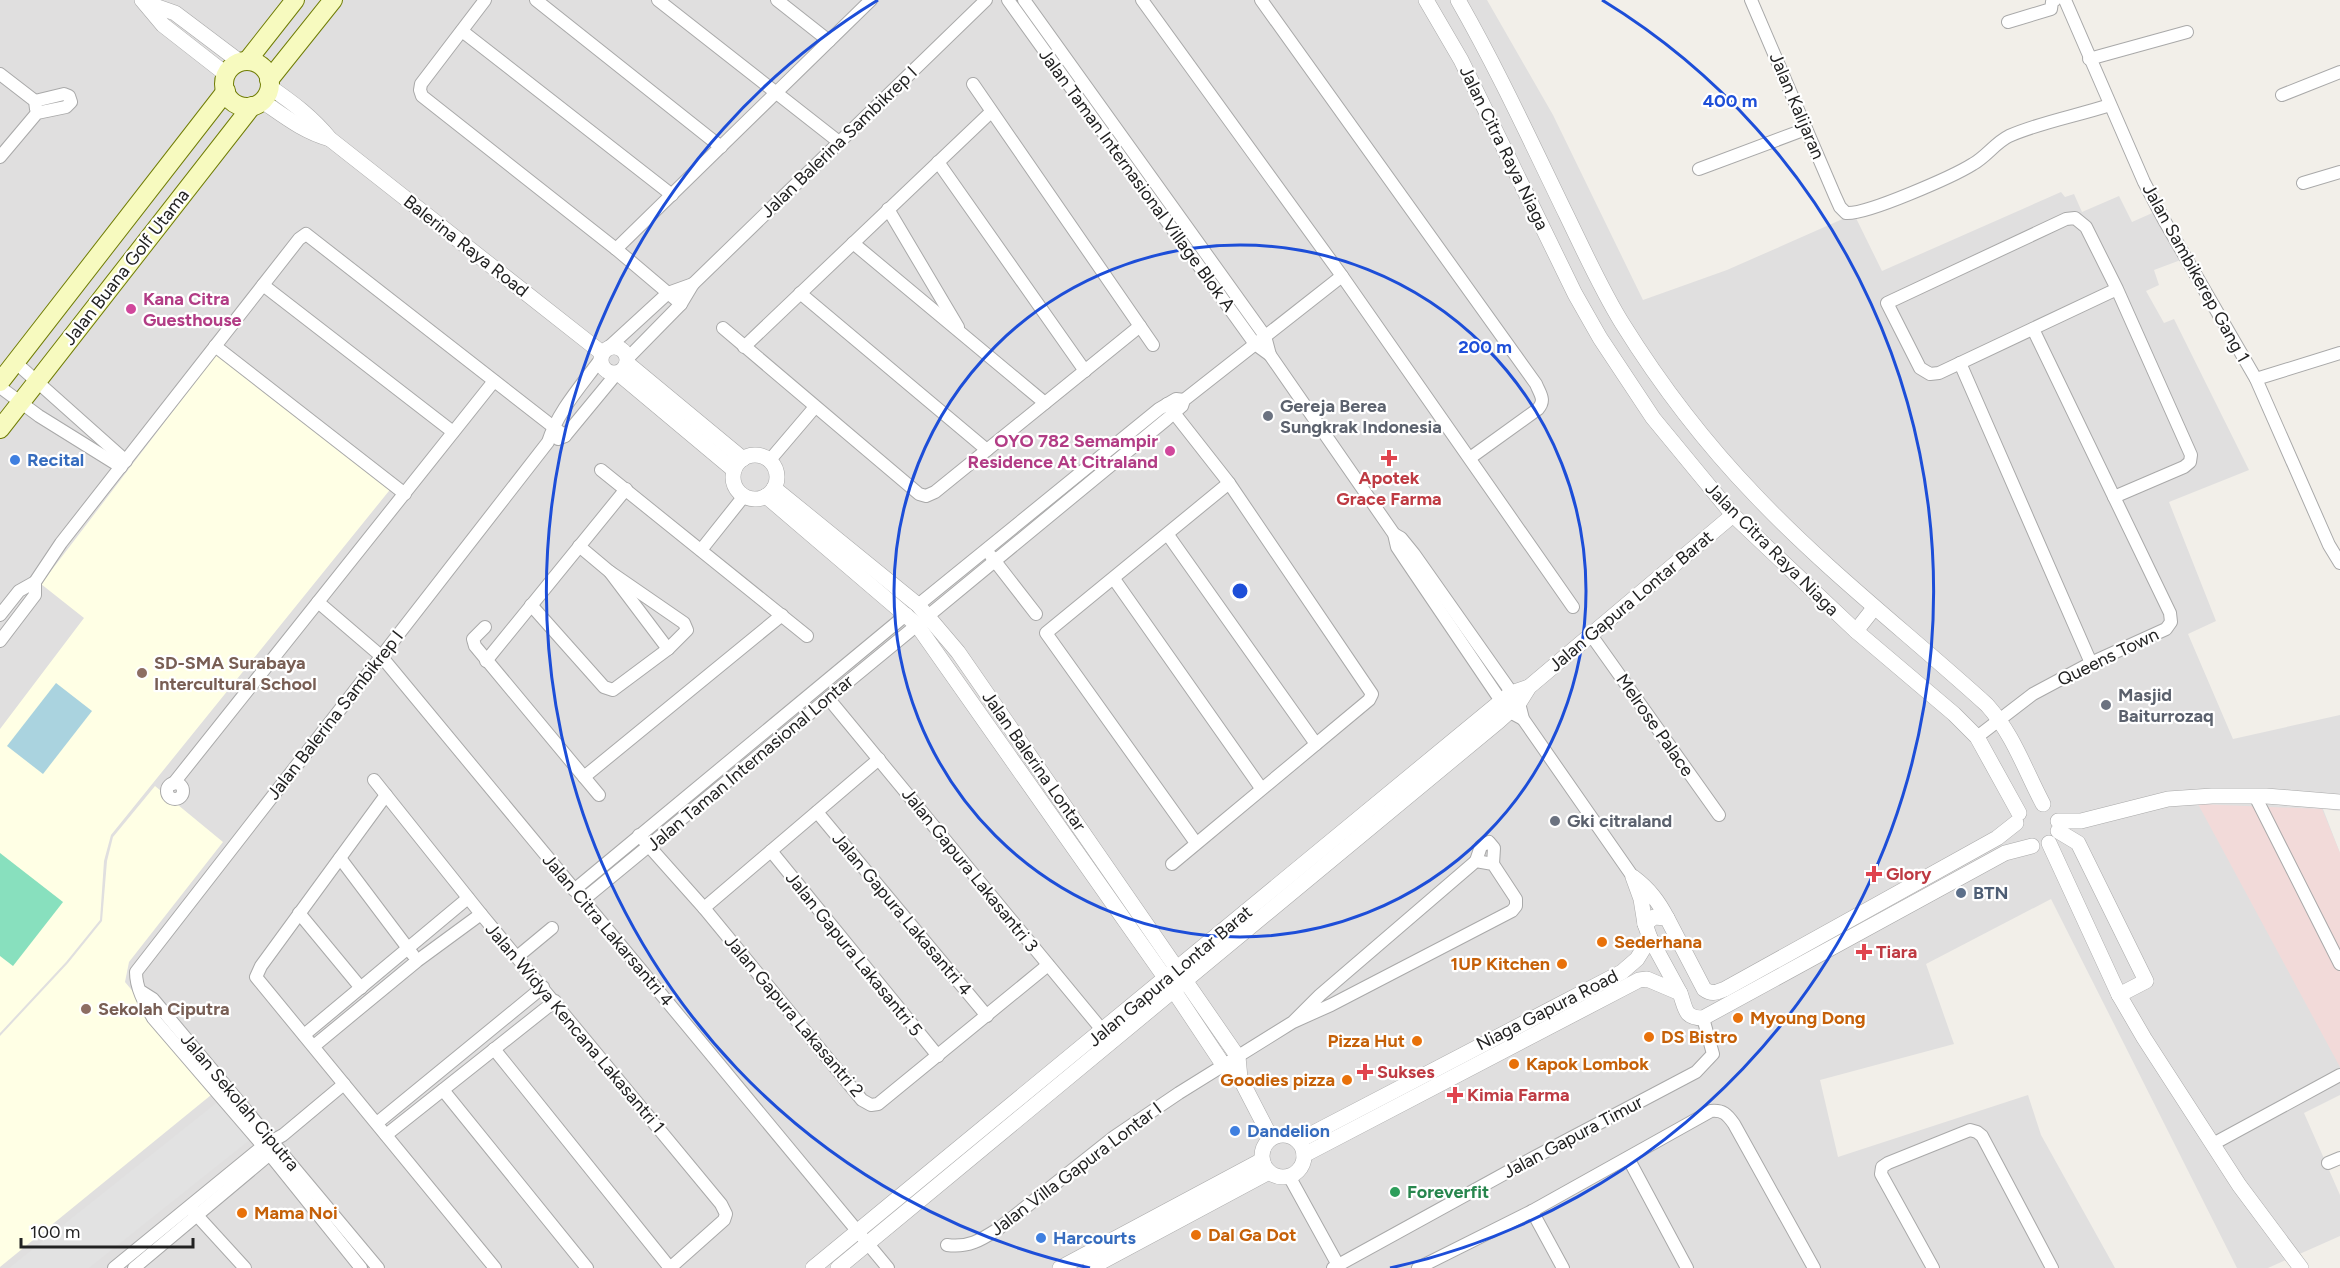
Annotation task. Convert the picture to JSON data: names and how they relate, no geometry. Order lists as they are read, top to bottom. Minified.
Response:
{"streets":{"main road":["Jalan Buana Golf Utama"],"street":["Jalan Kalijaran","Jalan Balerina Sambikrep I","Jalan Citra Raya Niaga","Jalan Taman Internasional Village Blok A","Balerina Raya Road","Jalan Sambikerep Gang 1","Jalan Gapura Lontar Barat","Queens Town","Melrose Palace","Jalan Balerina Lontar","Jalan Taman Internasional Lontar","Jalan Gapura Lakasantri 3","Jalan Gapura Lakasantri 4","Jalan Citra Lakarsantri 4","Jalan Gapura Lakasantri 5","Niaga Gapura Road","Jalan Gapura Lakasantri 2","Jalan Widya Kencana Lakasantri 1","Jalan Sekolah Ciputra","Jalan Gapura Timur","Jalan Villa Gapura Lontar I"]},"crossings":[["Jalan Kalijaran","Jalan Sambikerep Gang 1"],["Jalan Balerina Sambikrep I","Balerina Raya Road"],["Jalan Balerina Sambikrep I","Jalan Citra Lakarsantri 4"],["Jalan Balerina Sambikrep I","Jalan Sekolah Ciputra"],["Jalan Citra Raya Niaga","Jalan Gapura Lontar Barat"],["Jalan Citra Raya Niaga","Queens Town"],["Jalan Taman Internasional Village Blok A","Jalan Gapura Lontar Barat"],["Jalan Taman Internasional Village Blok A","Jalan Taman Internasional Lontar"],["Balerina Raya Road","Jalan Buana Golf Utama"],["Jalan Gapura Lontar Barat","Melrose Palace"],["Jalan Gapura Lontar Barat","Jalan Balerina Lontar"],["Jalan Gapura Lontar Barat","Jalan Gapura Lakasantri 3"],["Jalan Gapura Lontar Barat","Jalan Citra Lakarsantri 4"],["Jalan Balerina Lontar","Jalan Taman Internasional Lontar"],["Jalan Balerina Lontar","Niaga Gapura Road"],["Jalan Balerina Lontar","Jalan Villa Gapura Lontar I"],["Jalan Taman Internasional Lontar","Jalan Gapura Lakasantri 3"],["Jalan Taman Internasional Lontar","Jalan Citra Lakarsantri 4"],["Jalan Taman Internasional Lontar","Jalan Gapura Lakasantri 2"],["Jalan Gapura Lakasantri 3","Jalan Gapura Lakasantri 2"],["Jalan Gapura Lakasantri 4","Jalan Gapura Lakasantri 2"],["Jalan Gapura Lakasantri 5","Jalan Gapura Lakasantri 2"]],"places":{"other":["Kana Citra Guesthouse","Gereja Berea Sungkrak Indonesia","OYO 782 Semampir Residence At Citraland","Recital","SD-SMA Surabaya Intercultural School","Masjid Baiturrozaq","Gki citraland","BTN","Sederhana","1UP Kitchen","Sekolah Ciputra","Myoung Dong","DS Bistro","Pizza Hut","Kapok Lombok","Goodies pizza","Dandelion","Foreverfit","Mama Noi","Dal Ga Dot","Harcourts"],"health":["Apotek Grace Farma","Glory","Tiara","Sukses","Kimia Farma"]},"scale_bar":"100 m","rings":["400 m","200 m"]}
